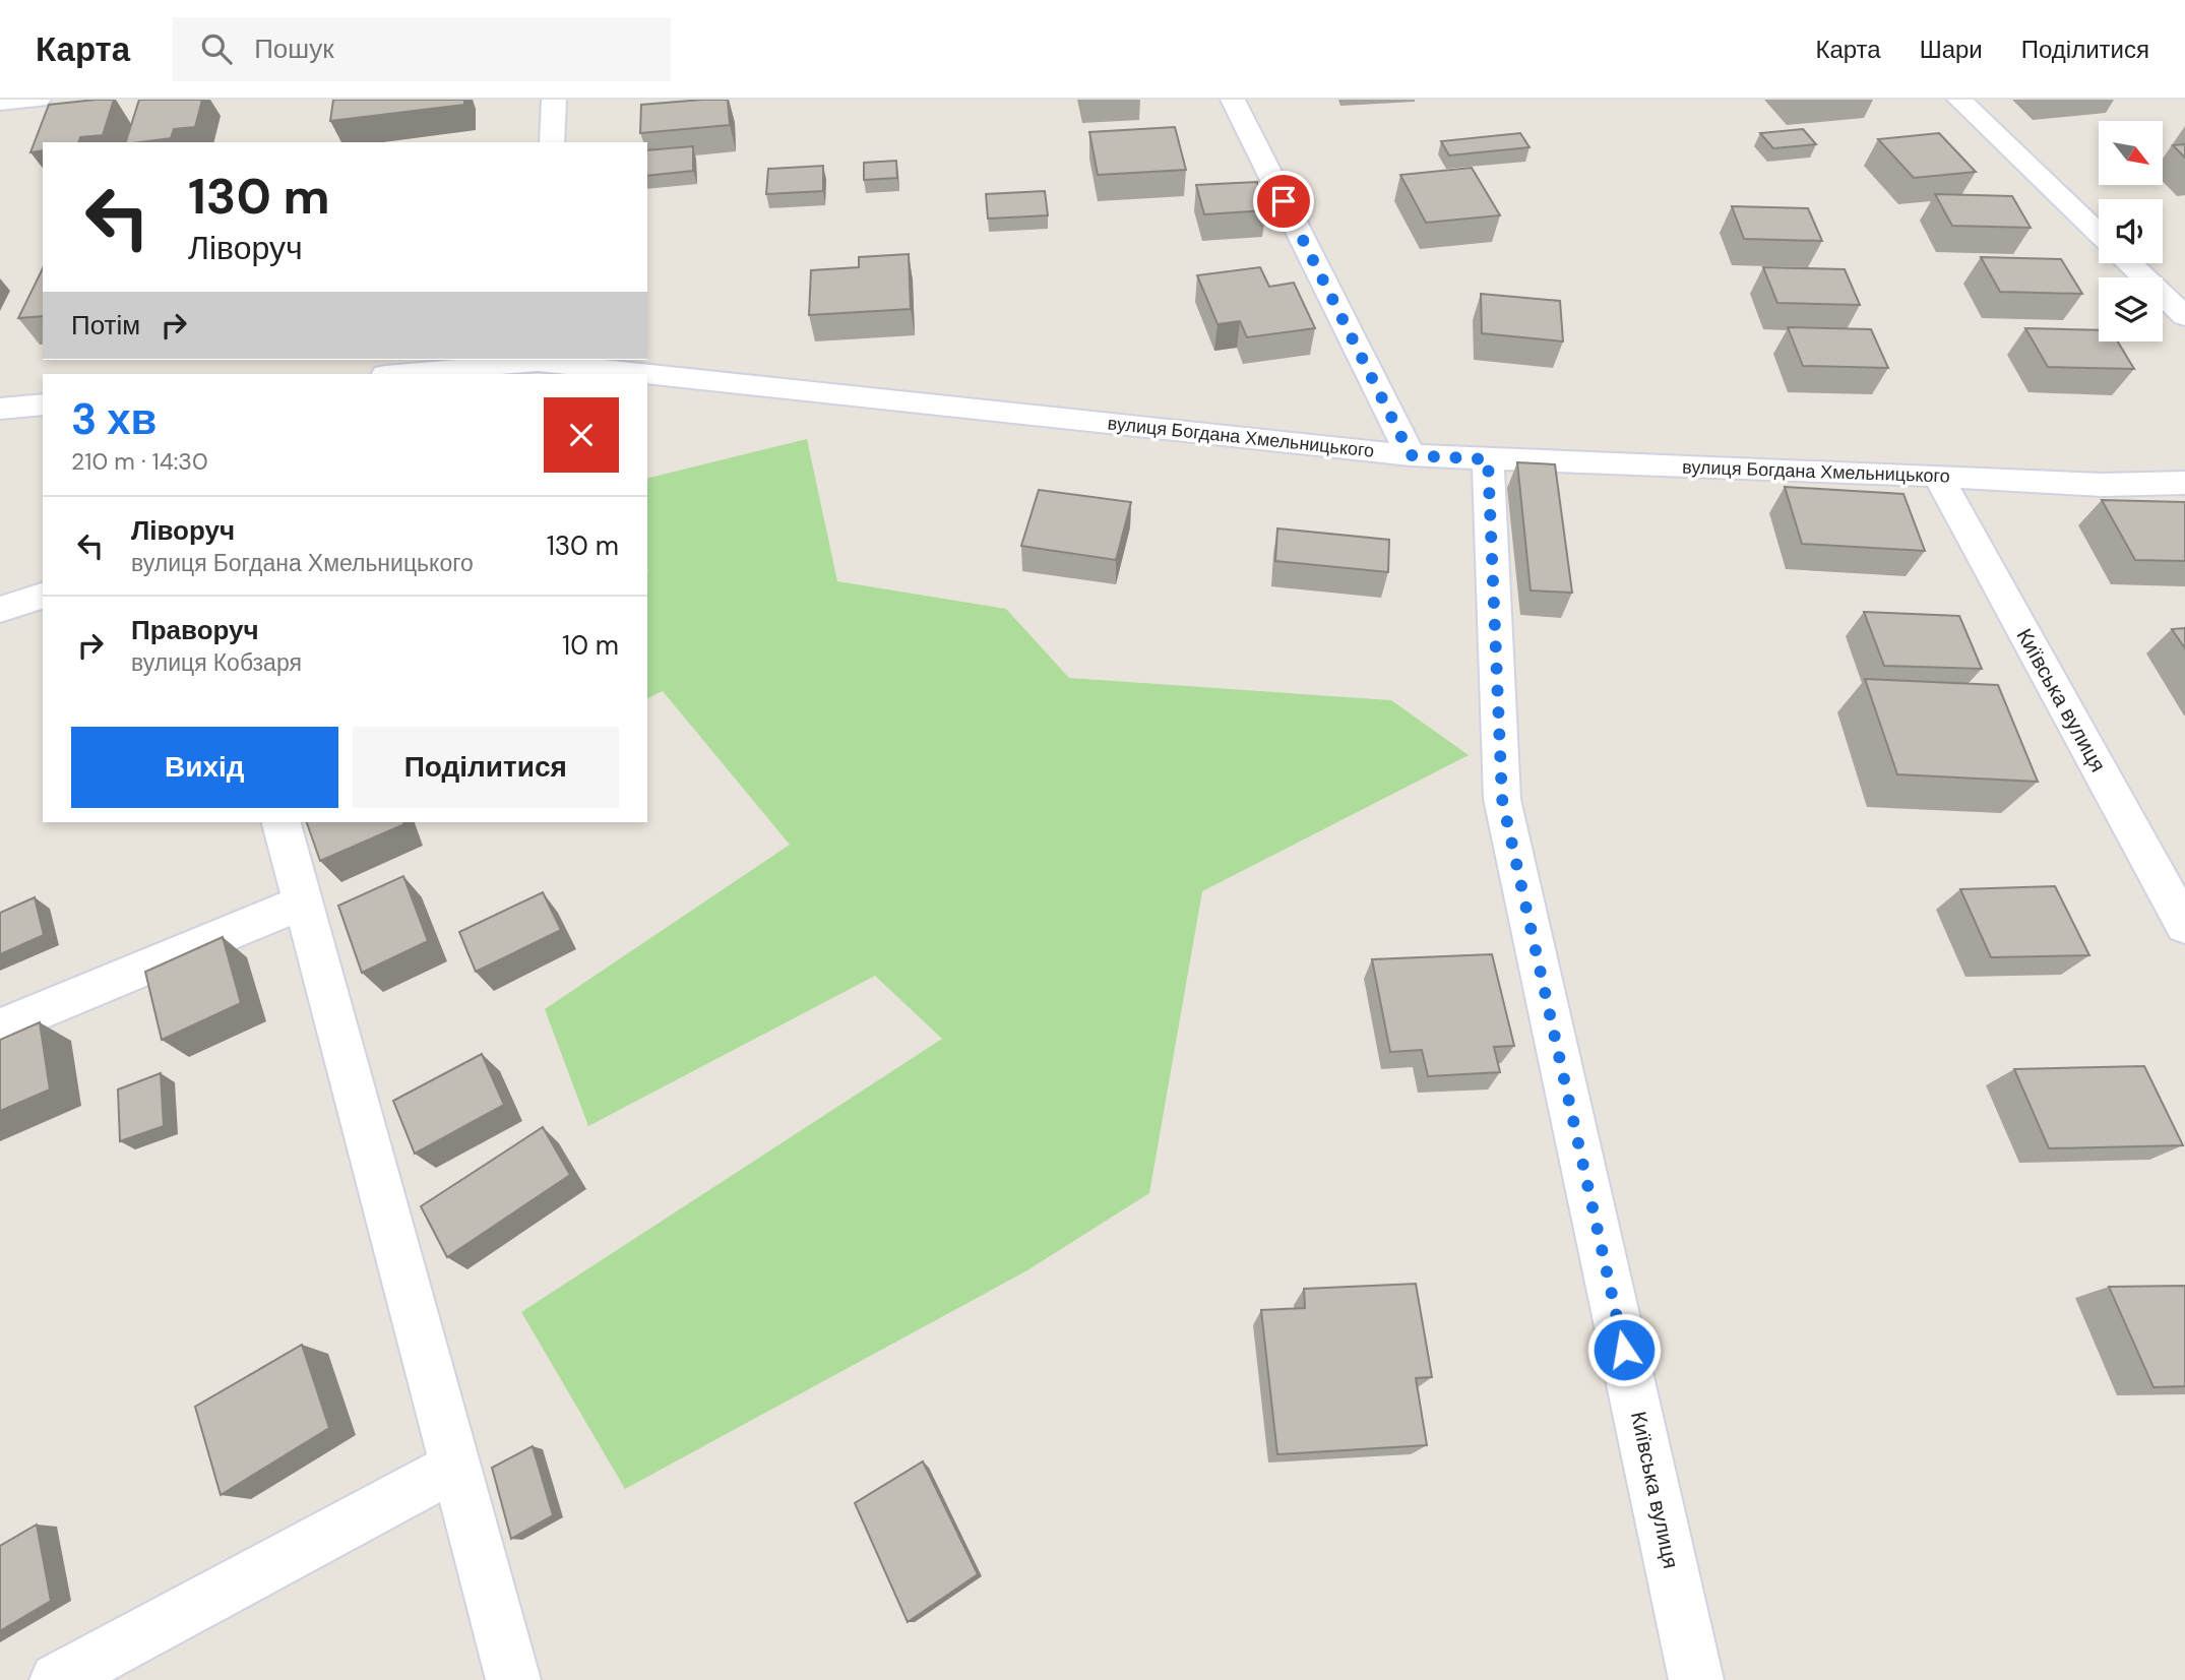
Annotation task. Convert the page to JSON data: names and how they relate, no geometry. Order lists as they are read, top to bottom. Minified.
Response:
{"streets":{"street":["вулиця Богдана Хмельницького","Київська вулиця"]},"crossings":[["вулиця Богдана Хмельницького","Київська вулиця"]],"north":"bottom right","page":{"header":"Карта","search":"Пошук","nav":["Карта","Шари","Поділитися"],"turn":["130 m","Ліворуч"],"then":"Потім","heading":["3 хв","210 m · 14:30"],"list":[{"name":"Ліворуч","note":"вулиця Богдана Хмельницького","value":"130 m"},{"name":"Праворуч","note":"вулиця Кобзаря","value":"10 m"}],"buttons":["Вихід","Поділитися"]}}
